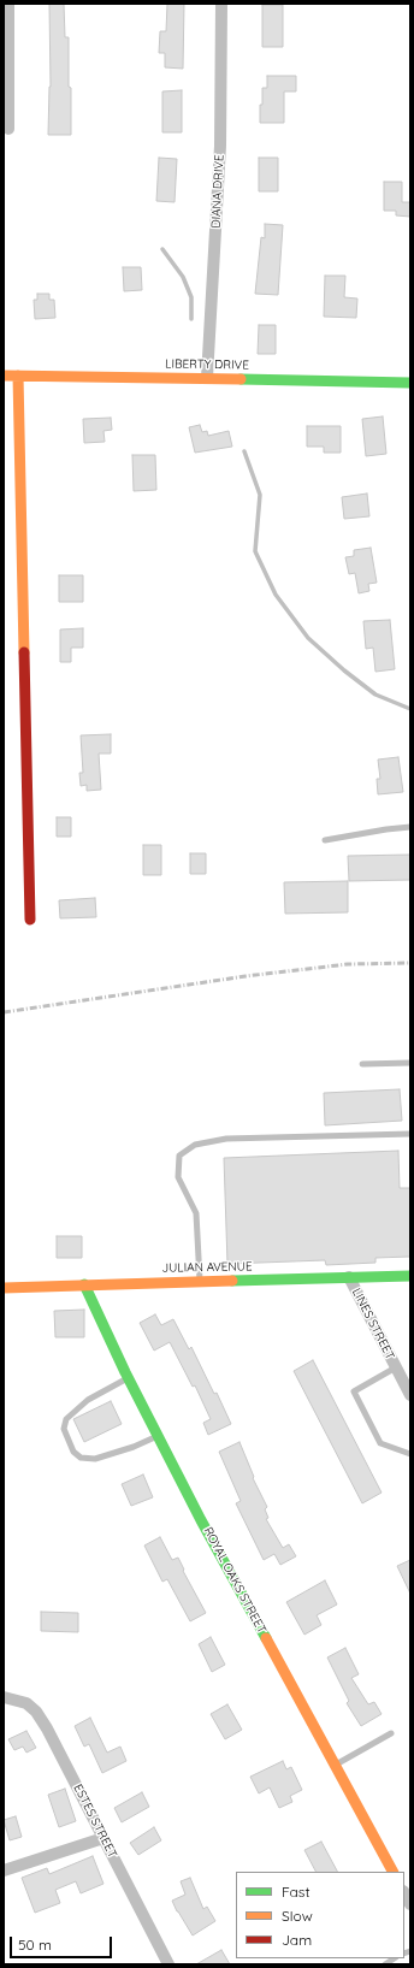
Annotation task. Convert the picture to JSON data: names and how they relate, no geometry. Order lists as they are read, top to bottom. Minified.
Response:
{"streets":{"street":["DIANA DRIVE","LIBERTY DRIVE","JULIAN AVENUE","LINES STREET","ROYAL OAKS STREET","ESTES STREET"]},"crossings":[["DIANA DRIVE","LIBERTY DRIVE"],["JULIAN AVENUE","LINES STREET"],["JULIAN AVENUE","ROYAL OAKS STREET"]],"legend":["Fast","Slow","Jam"],"scale_bar":"50 m"}
